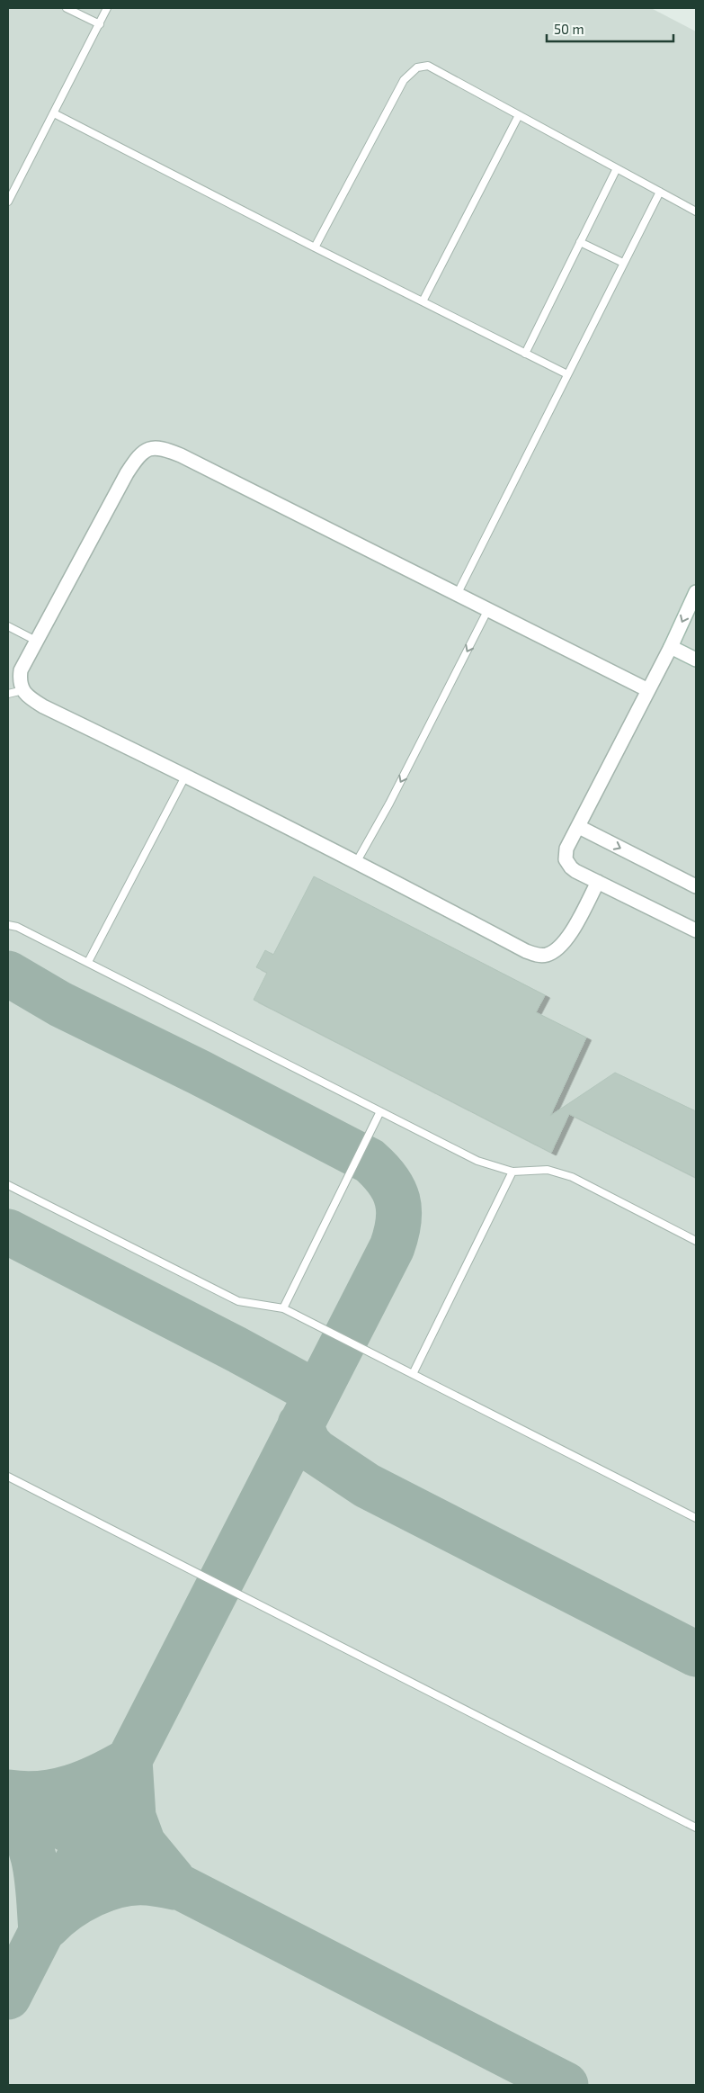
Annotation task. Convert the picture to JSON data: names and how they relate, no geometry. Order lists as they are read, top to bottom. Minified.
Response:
{"scale_bar":"50 m"}
